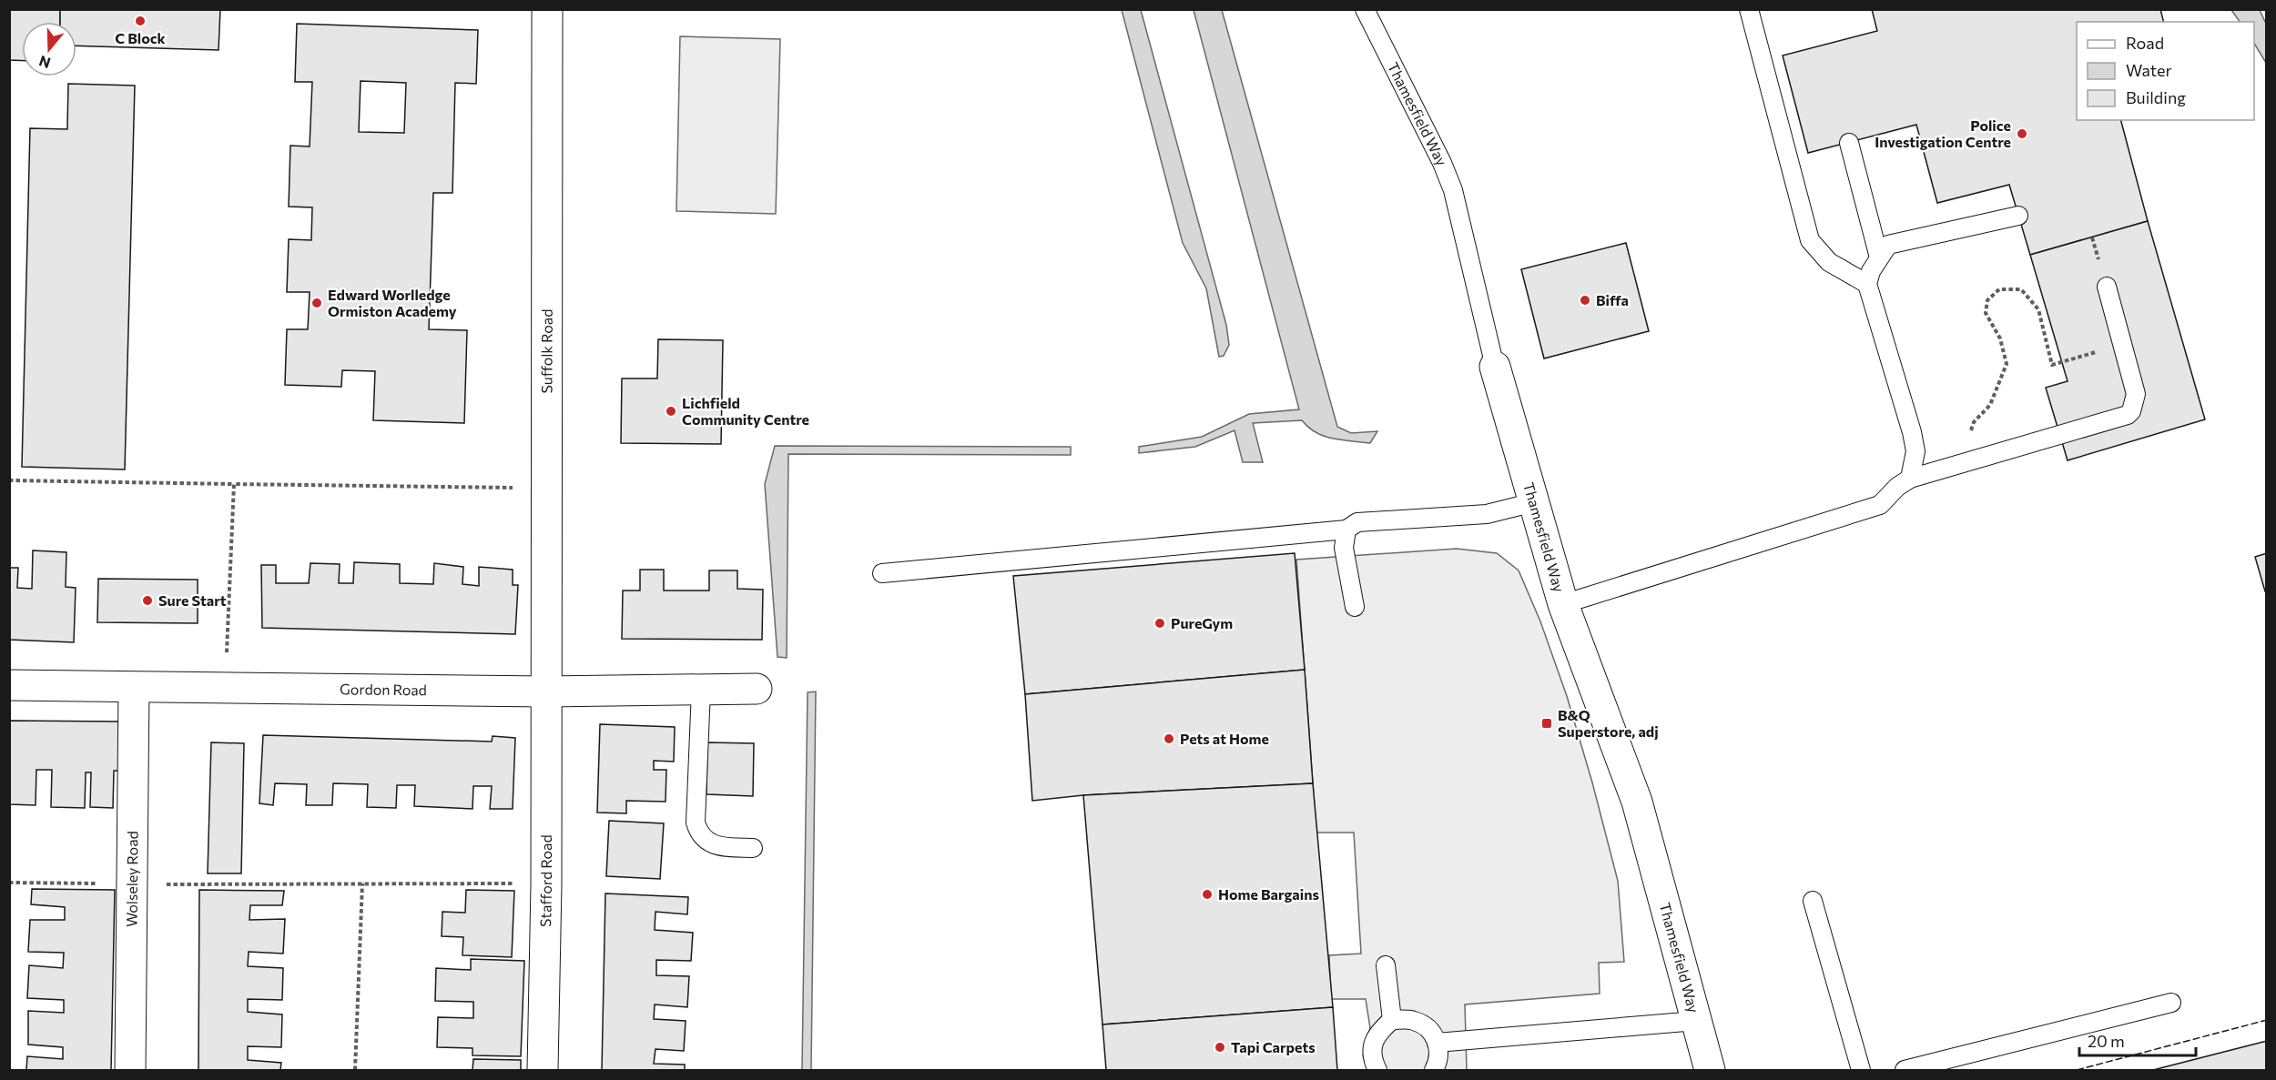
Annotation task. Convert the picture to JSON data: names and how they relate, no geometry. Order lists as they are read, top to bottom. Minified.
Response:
{"streets":{"street":["Thamesfield Way","Suffolk Road","Gordon Road","Wolseley Road","Stafford Road"]},"crossings":[["Suffolk Road","Gordon Road"],["Suffolk Road","Stafford Road"],["Gordon Road","Wolseley Road"],["Gordon Road","Stafford Road"]],"places":{"other":["C Block","Police Investigation Centre","Biffa","Edward Worlledge Ormiston Academy","Lichfield Community Centre","Sure Start","PureGym","Pets at Home","Home Bargains","Tapi Carpets"],"transit":["B&Q Superstore, adj"]},"legend":["Road","Water","Building"],"scale_bar":"20 m","north":"bottom"}
